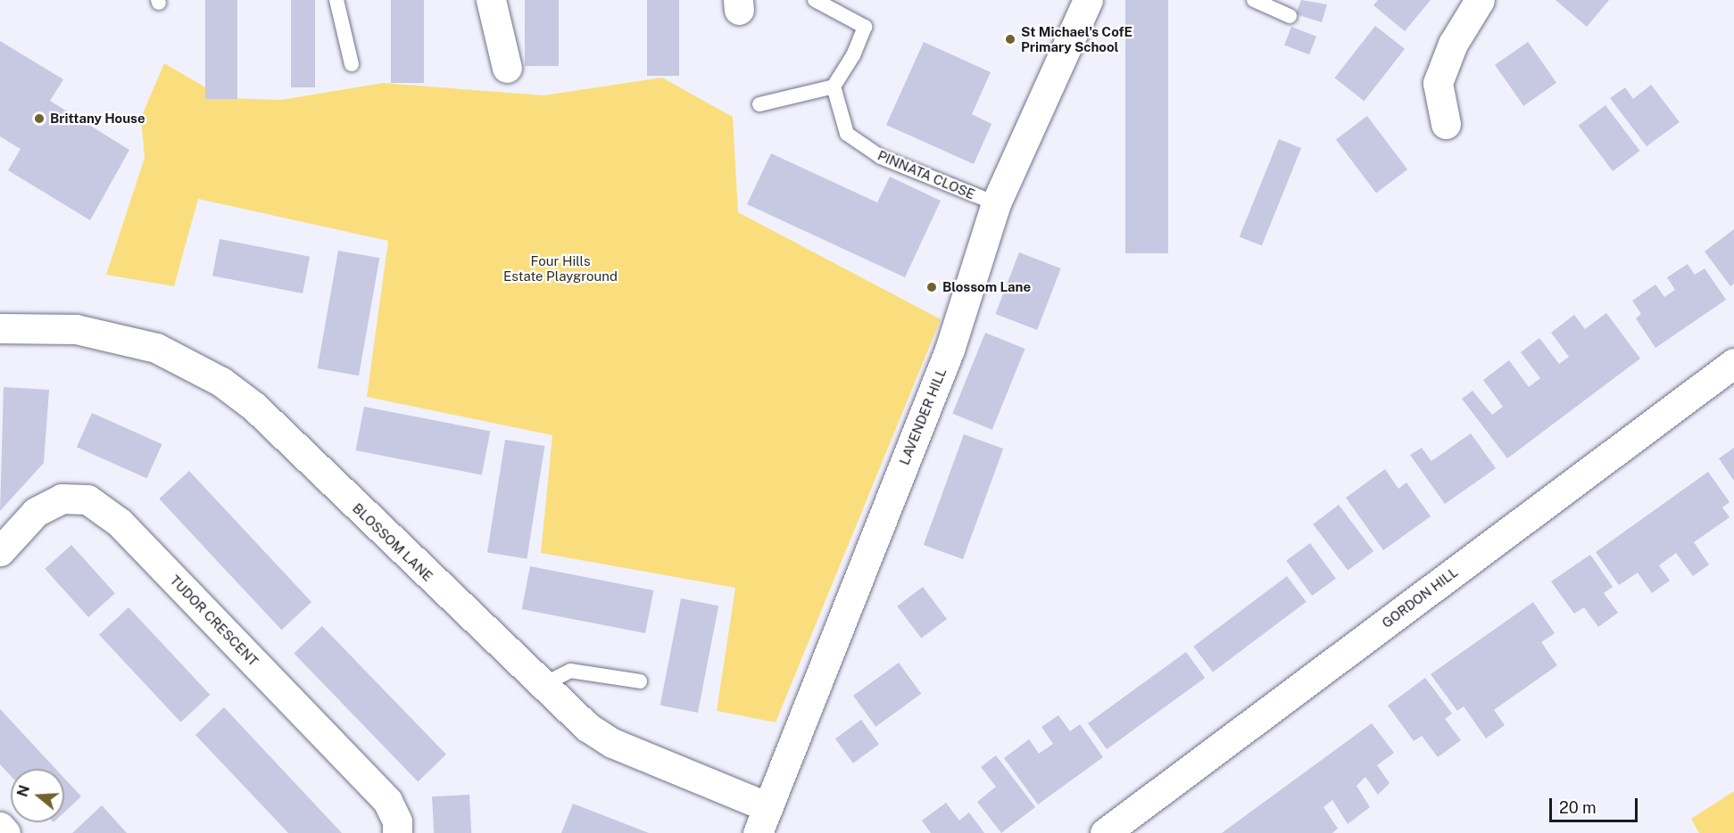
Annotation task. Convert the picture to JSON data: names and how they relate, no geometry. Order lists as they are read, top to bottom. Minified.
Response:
{"streets":{"street":["LAVENDER HILL","BLOSSOM LANE","GORDON HILL","TUDOR CRESCENT"],"lane":["PINNATA CLOSE"]},"crossings":[["PINNATA CLOSE","LAVENDER HILL"],["LAVENDER HILL","BLOSSOM LANE"]],"parks":["Four Hills Estate Playground"],"places":["St Michael's CofE Primary School","Brittany House","Blossom Lane"],"scale_bar":"20 m","north":"left"}
